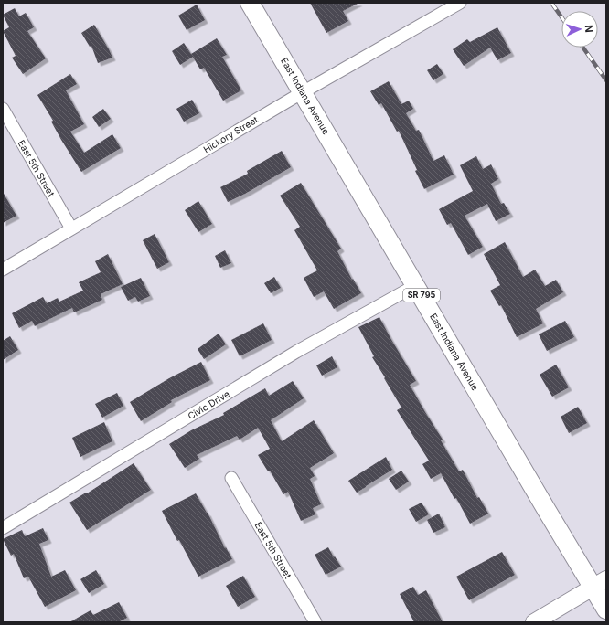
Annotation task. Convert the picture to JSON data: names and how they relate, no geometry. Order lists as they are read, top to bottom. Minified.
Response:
{"streets":{"main road":["East Indiana Avenue","SR 795"],"street":["Hickory Street","East 5th Street","Civic Drive"]},"crossings":[["East Indiana Avenue","Hickory Street"],["East Indiana Avenue","SR 795"],["East Indiana Avenue","Civic Drive"],["Hickory Street","East 5th Street"]],"north":"right"}
